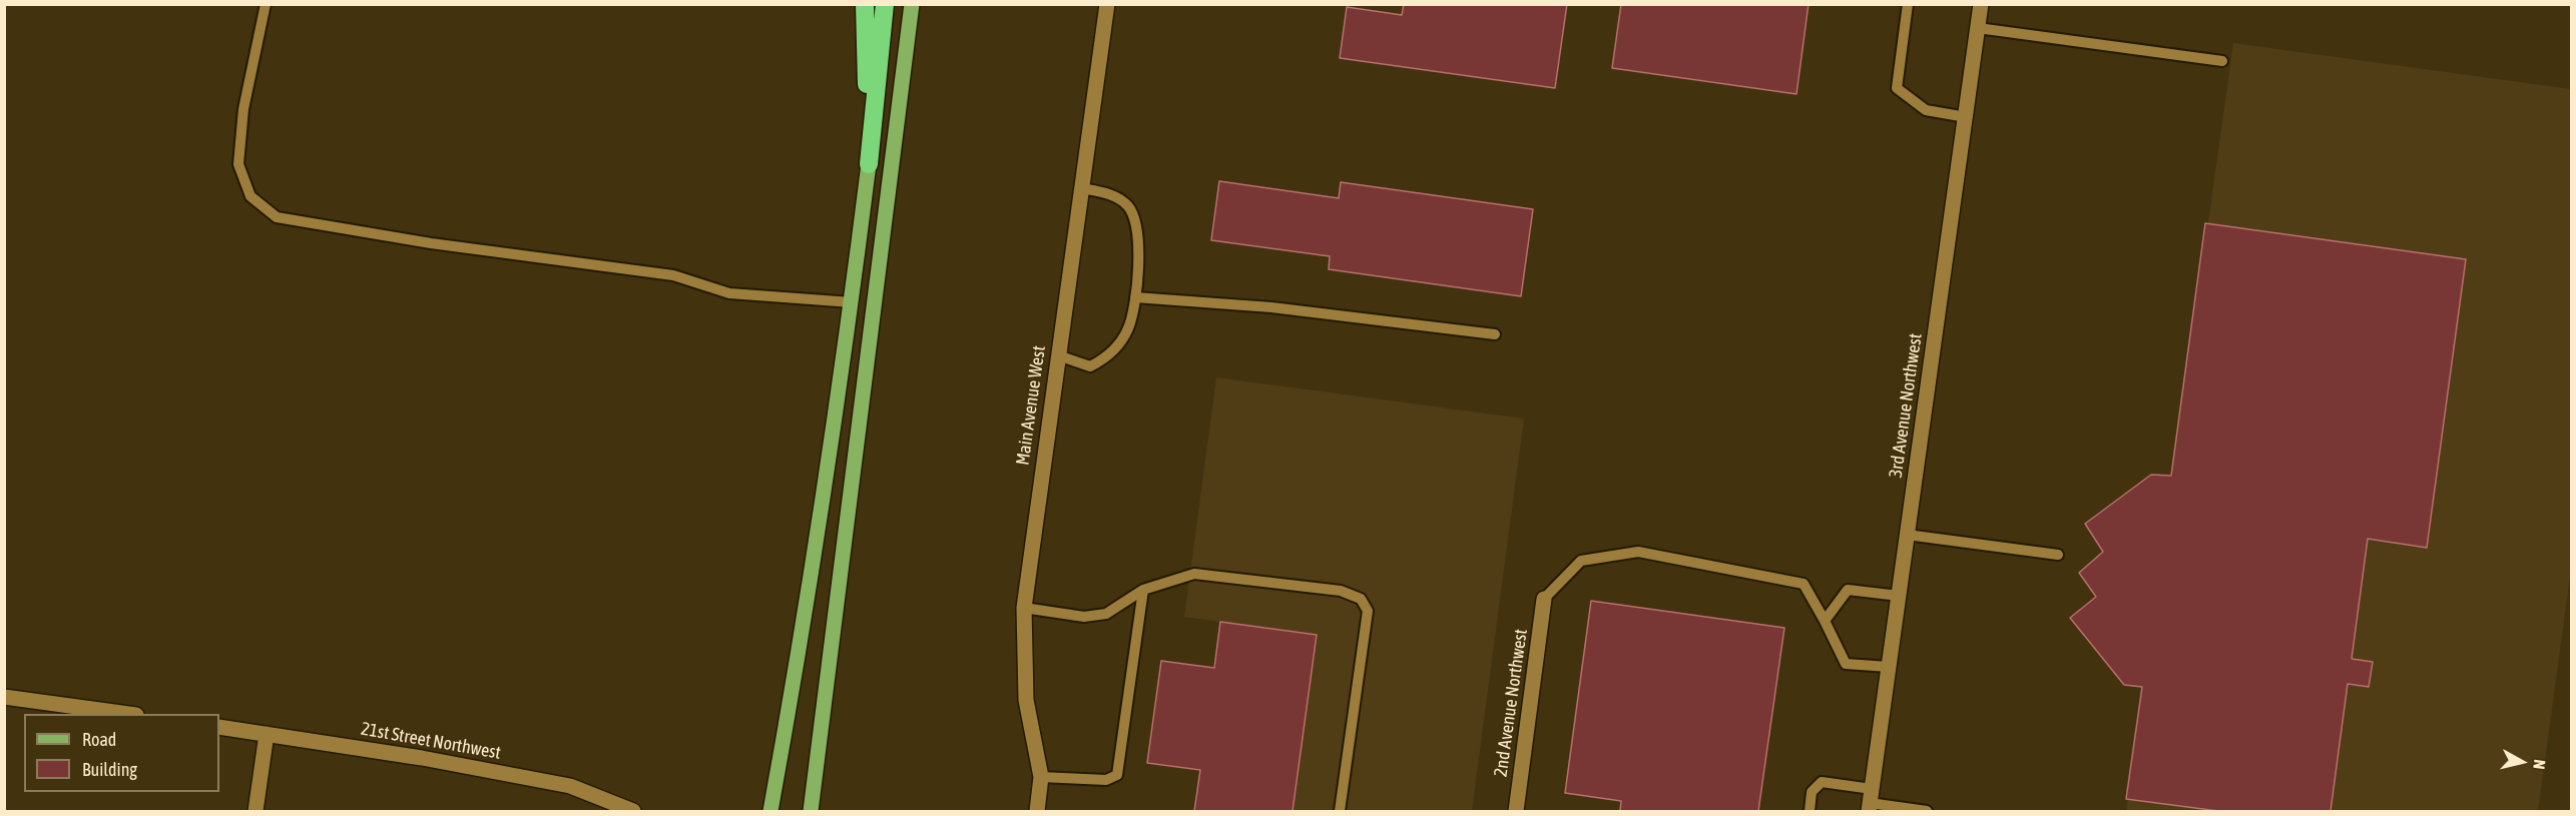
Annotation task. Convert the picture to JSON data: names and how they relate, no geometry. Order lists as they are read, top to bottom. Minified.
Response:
{"streets":{"street":["Main Avenue West","3rd Avenue Northwest","2nd Avenue Northwest","21st Street Northwest"]},"legend":["Road","Building"],"north":"right"}
